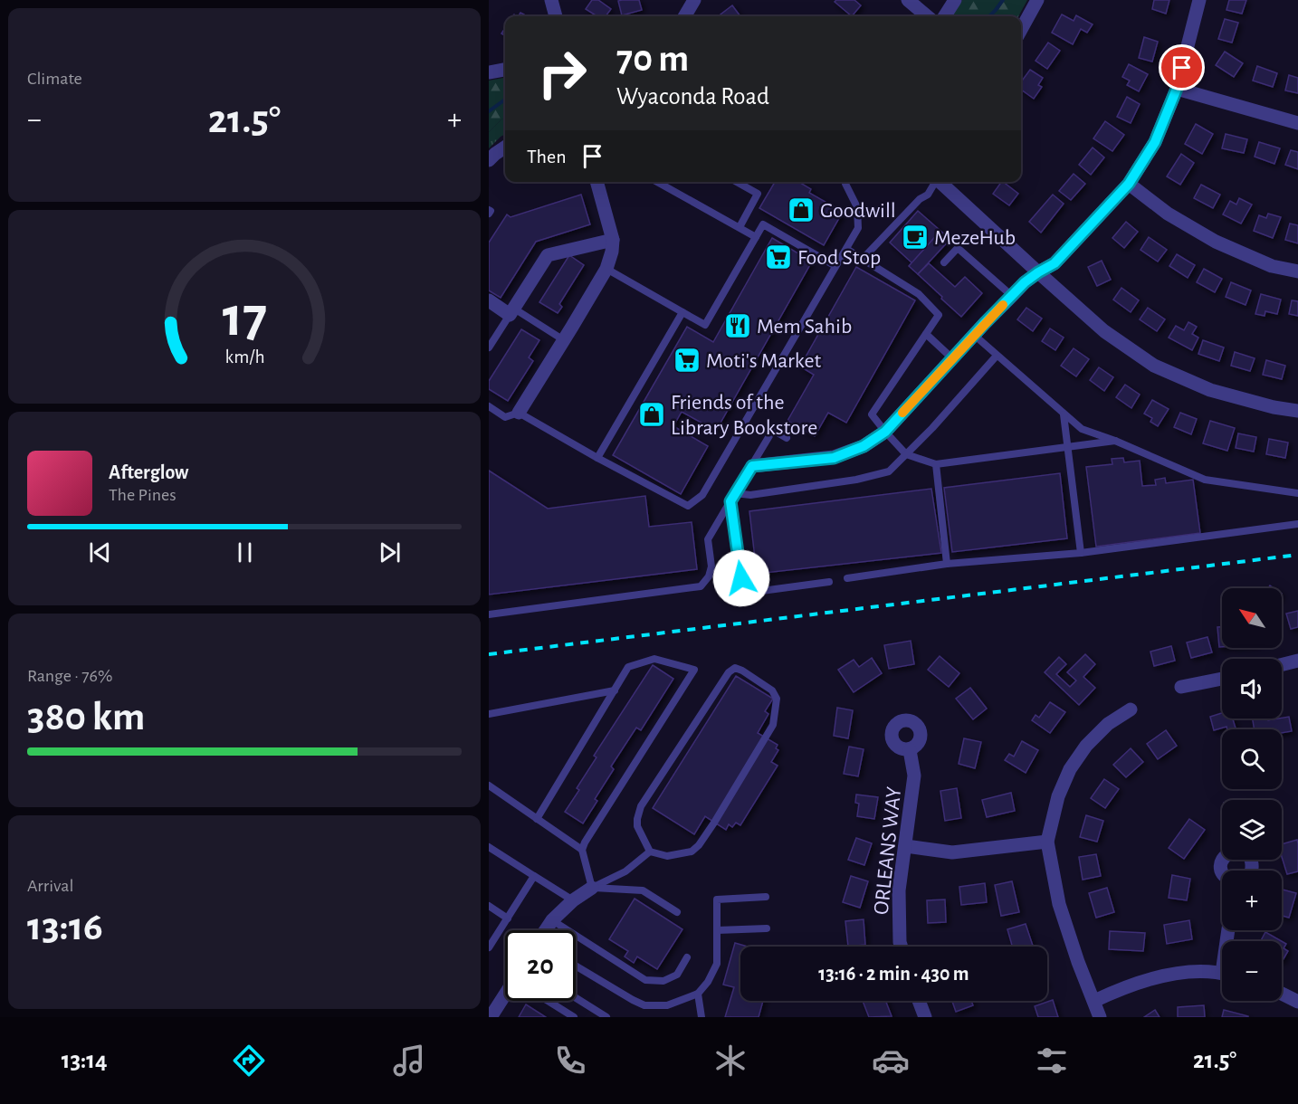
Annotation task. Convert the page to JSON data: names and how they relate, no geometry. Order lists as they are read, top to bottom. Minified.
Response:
{"streets":{"street":["ORLEANS WAY"]},"places":{"shop":["Goodwill","Friends of the Library Bookstore"],"cafe":["MezeHub"],"supermarket":["Food Stop","Moti's Market"],"restaurant":["Mem Sahib"]},"north":"top left","page":{"tile":["Climate",["Range · 76%","380 km"],["Arrival","13:16"]],"turn":["70 m","Wyaconda Road"],"heat":["−","21.5°","+"],"then":"Then","song":["Afterglow","The Pines"],"map_buttons":["+","−"],"limit":"20","trip":"13:16 · 2 min · 430 m","tabs":["13:14","21.5°"],"gauge":["17","km/h"]}}
